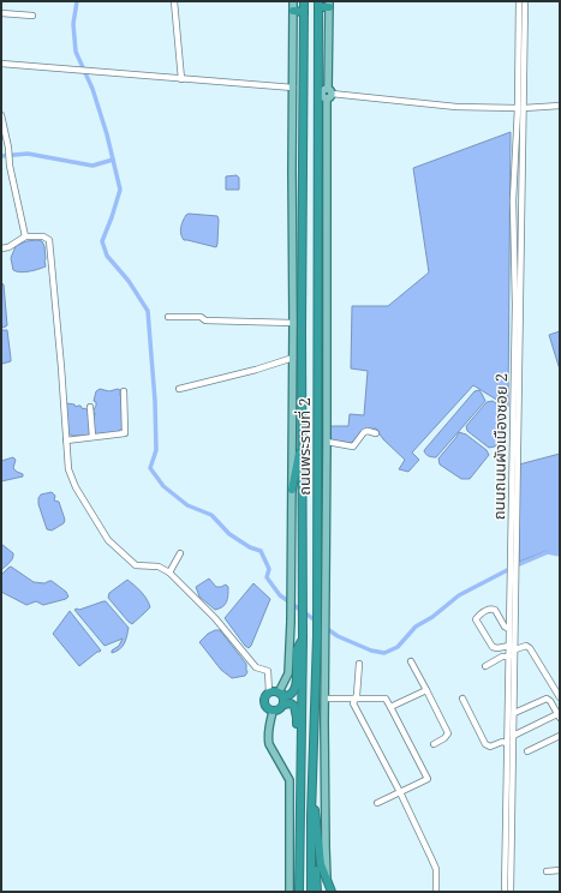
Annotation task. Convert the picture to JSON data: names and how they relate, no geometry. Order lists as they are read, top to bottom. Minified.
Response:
{"streets":{"highway":["ถนนพระรามที่ 2"],"street":["ถนนถนนผังเมืองซอย 2"]}}
